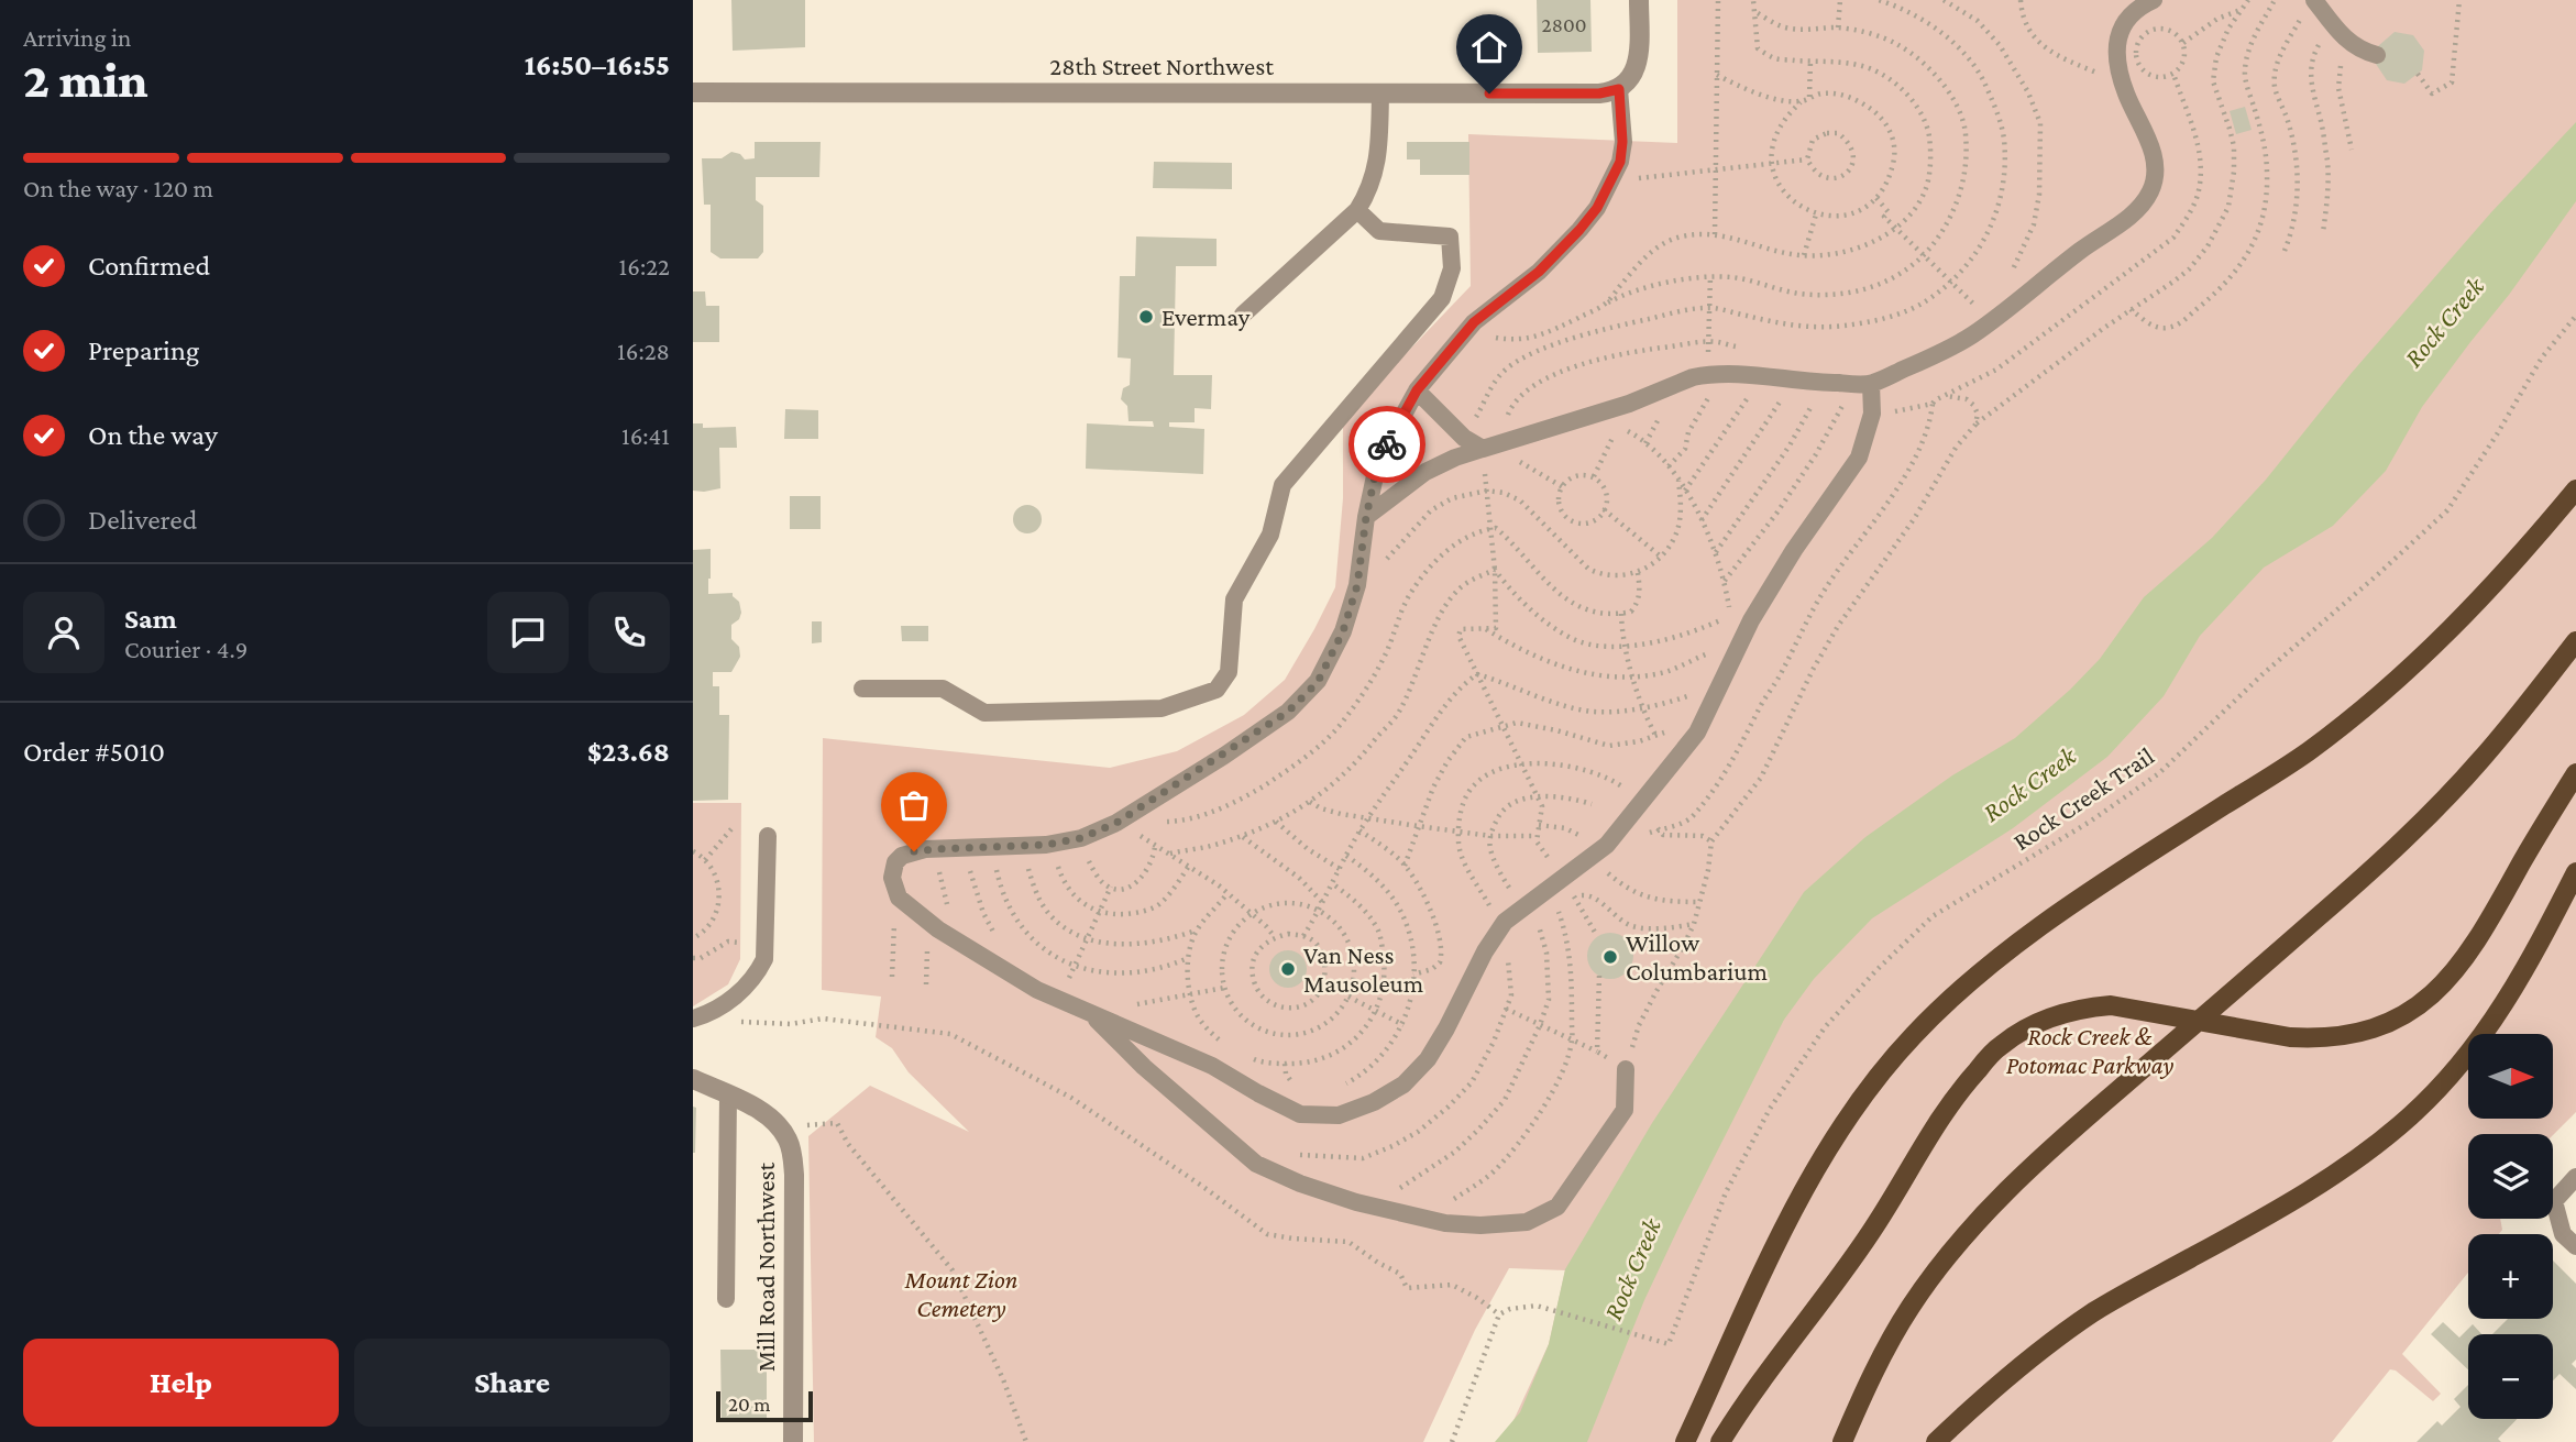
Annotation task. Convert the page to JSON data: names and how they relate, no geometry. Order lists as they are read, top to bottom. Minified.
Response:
{"streets":{"street":["28th Street Northwest","Mill Road Northwest"],"path":["Rock Creek Trail"]},"water":["Rock Creek"],"parks":["Rock Creek & Potomac Parkway","Mount Zion Cemetery"],"places":["Evermay","Willow Columbarium","Van Ness Mausoleum"],"house_numbers":["2800"],"scale_bar":"20 m","north":"right","page":{"heading":["2 min","Arriving in","16:50–16:55"],"panel":["Sam","Courier · 4.9","Order #5010","$23.68"],"bar":"On the way · 120 m","list":[["Confirmed","16:22"],["Preparing","16:28"],["On the way","16:41"],"Delivered"],"map_buttons":["+","−"],"buttons":["Help","Share"],"scale":"20 m"}}
